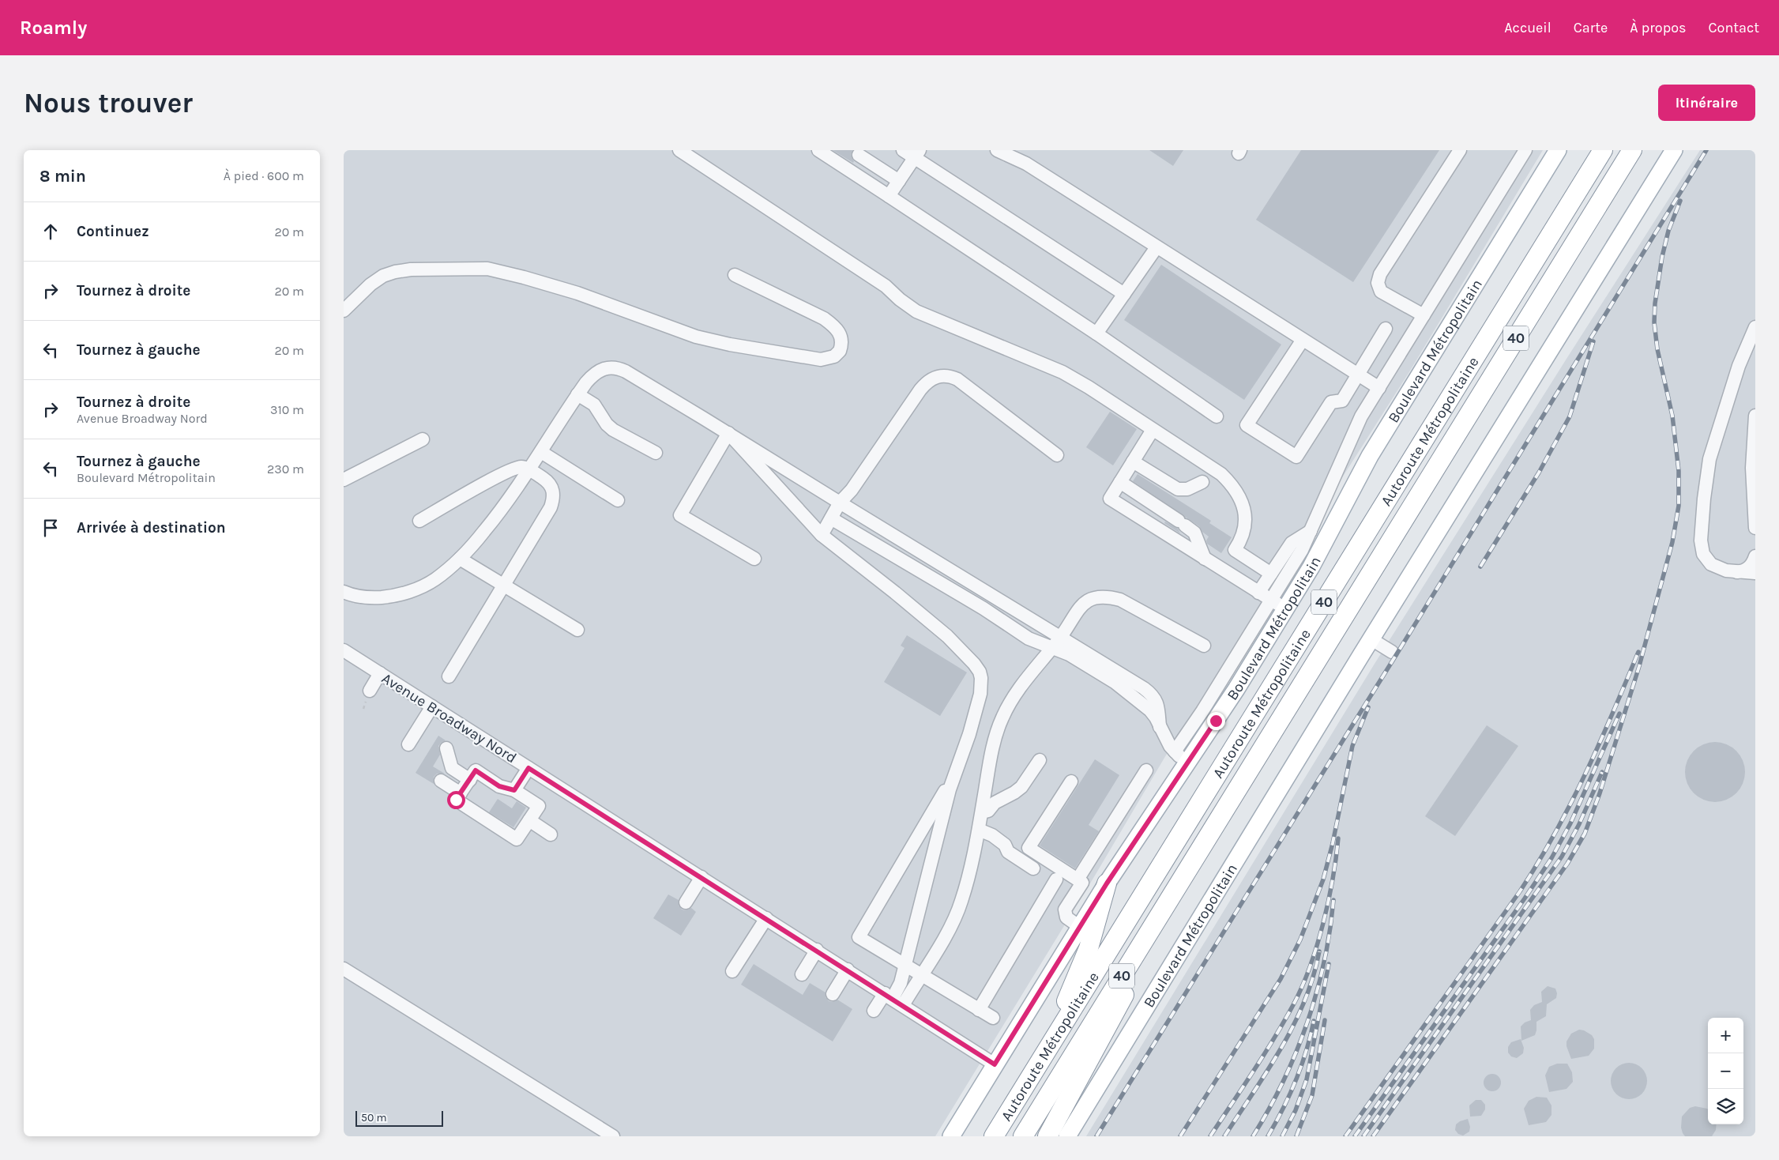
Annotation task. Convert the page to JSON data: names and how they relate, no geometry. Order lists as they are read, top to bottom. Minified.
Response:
{"streets":{"highway":["40","Autoroute Métropolitaine"],"main road":["Boulevard Métropolitain"],"street":["Avenue Broadway Nord"]},"crossings":[["Boulevard Métropolitain","Avenue Broadway Nord"]],"scale_bar":"50 m","page":{"header":"Roamly","nav":["Accueil","Carte","À propos","Contact"],"buttons":"Itinéraire","title":"Nous trouver","heading":["8 min","À pied · 600 m"],"list":[["Continuez","20 m"],["Tournez à droite","20 m"],["Tournez à gauche","20 m"],["Tournez à droite","Avenue Broadway Nord","310 m"],["Tournez à gauche","Boulevard Métropolitain","230 m"],"Arrivée à destination"],"map_buttons":["+","−"],"scale":"50 m"}}
